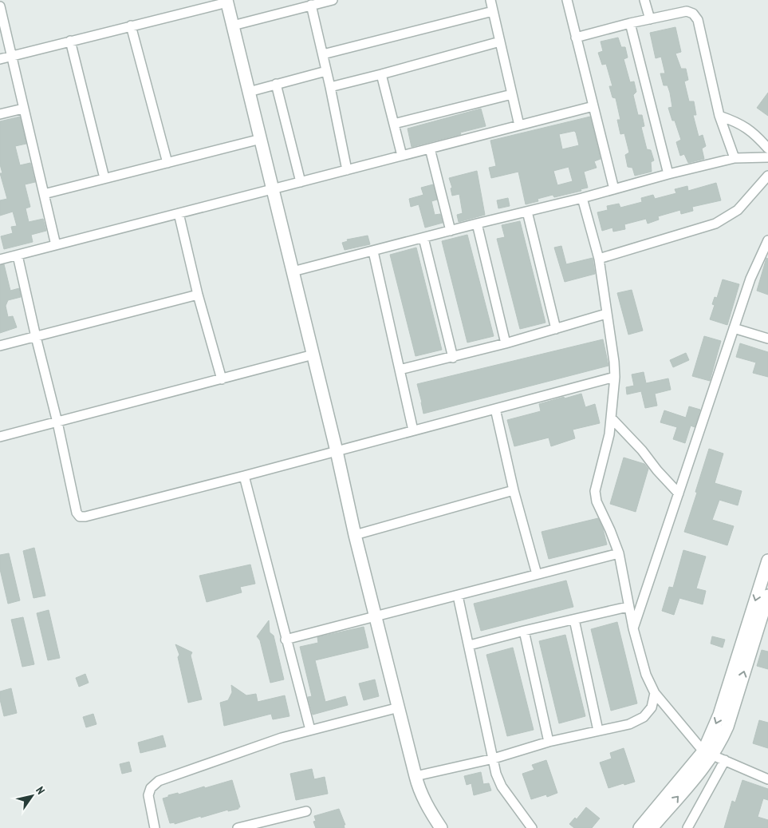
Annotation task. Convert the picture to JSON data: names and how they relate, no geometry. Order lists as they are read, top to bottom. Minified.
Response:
{"north":"top right"}
